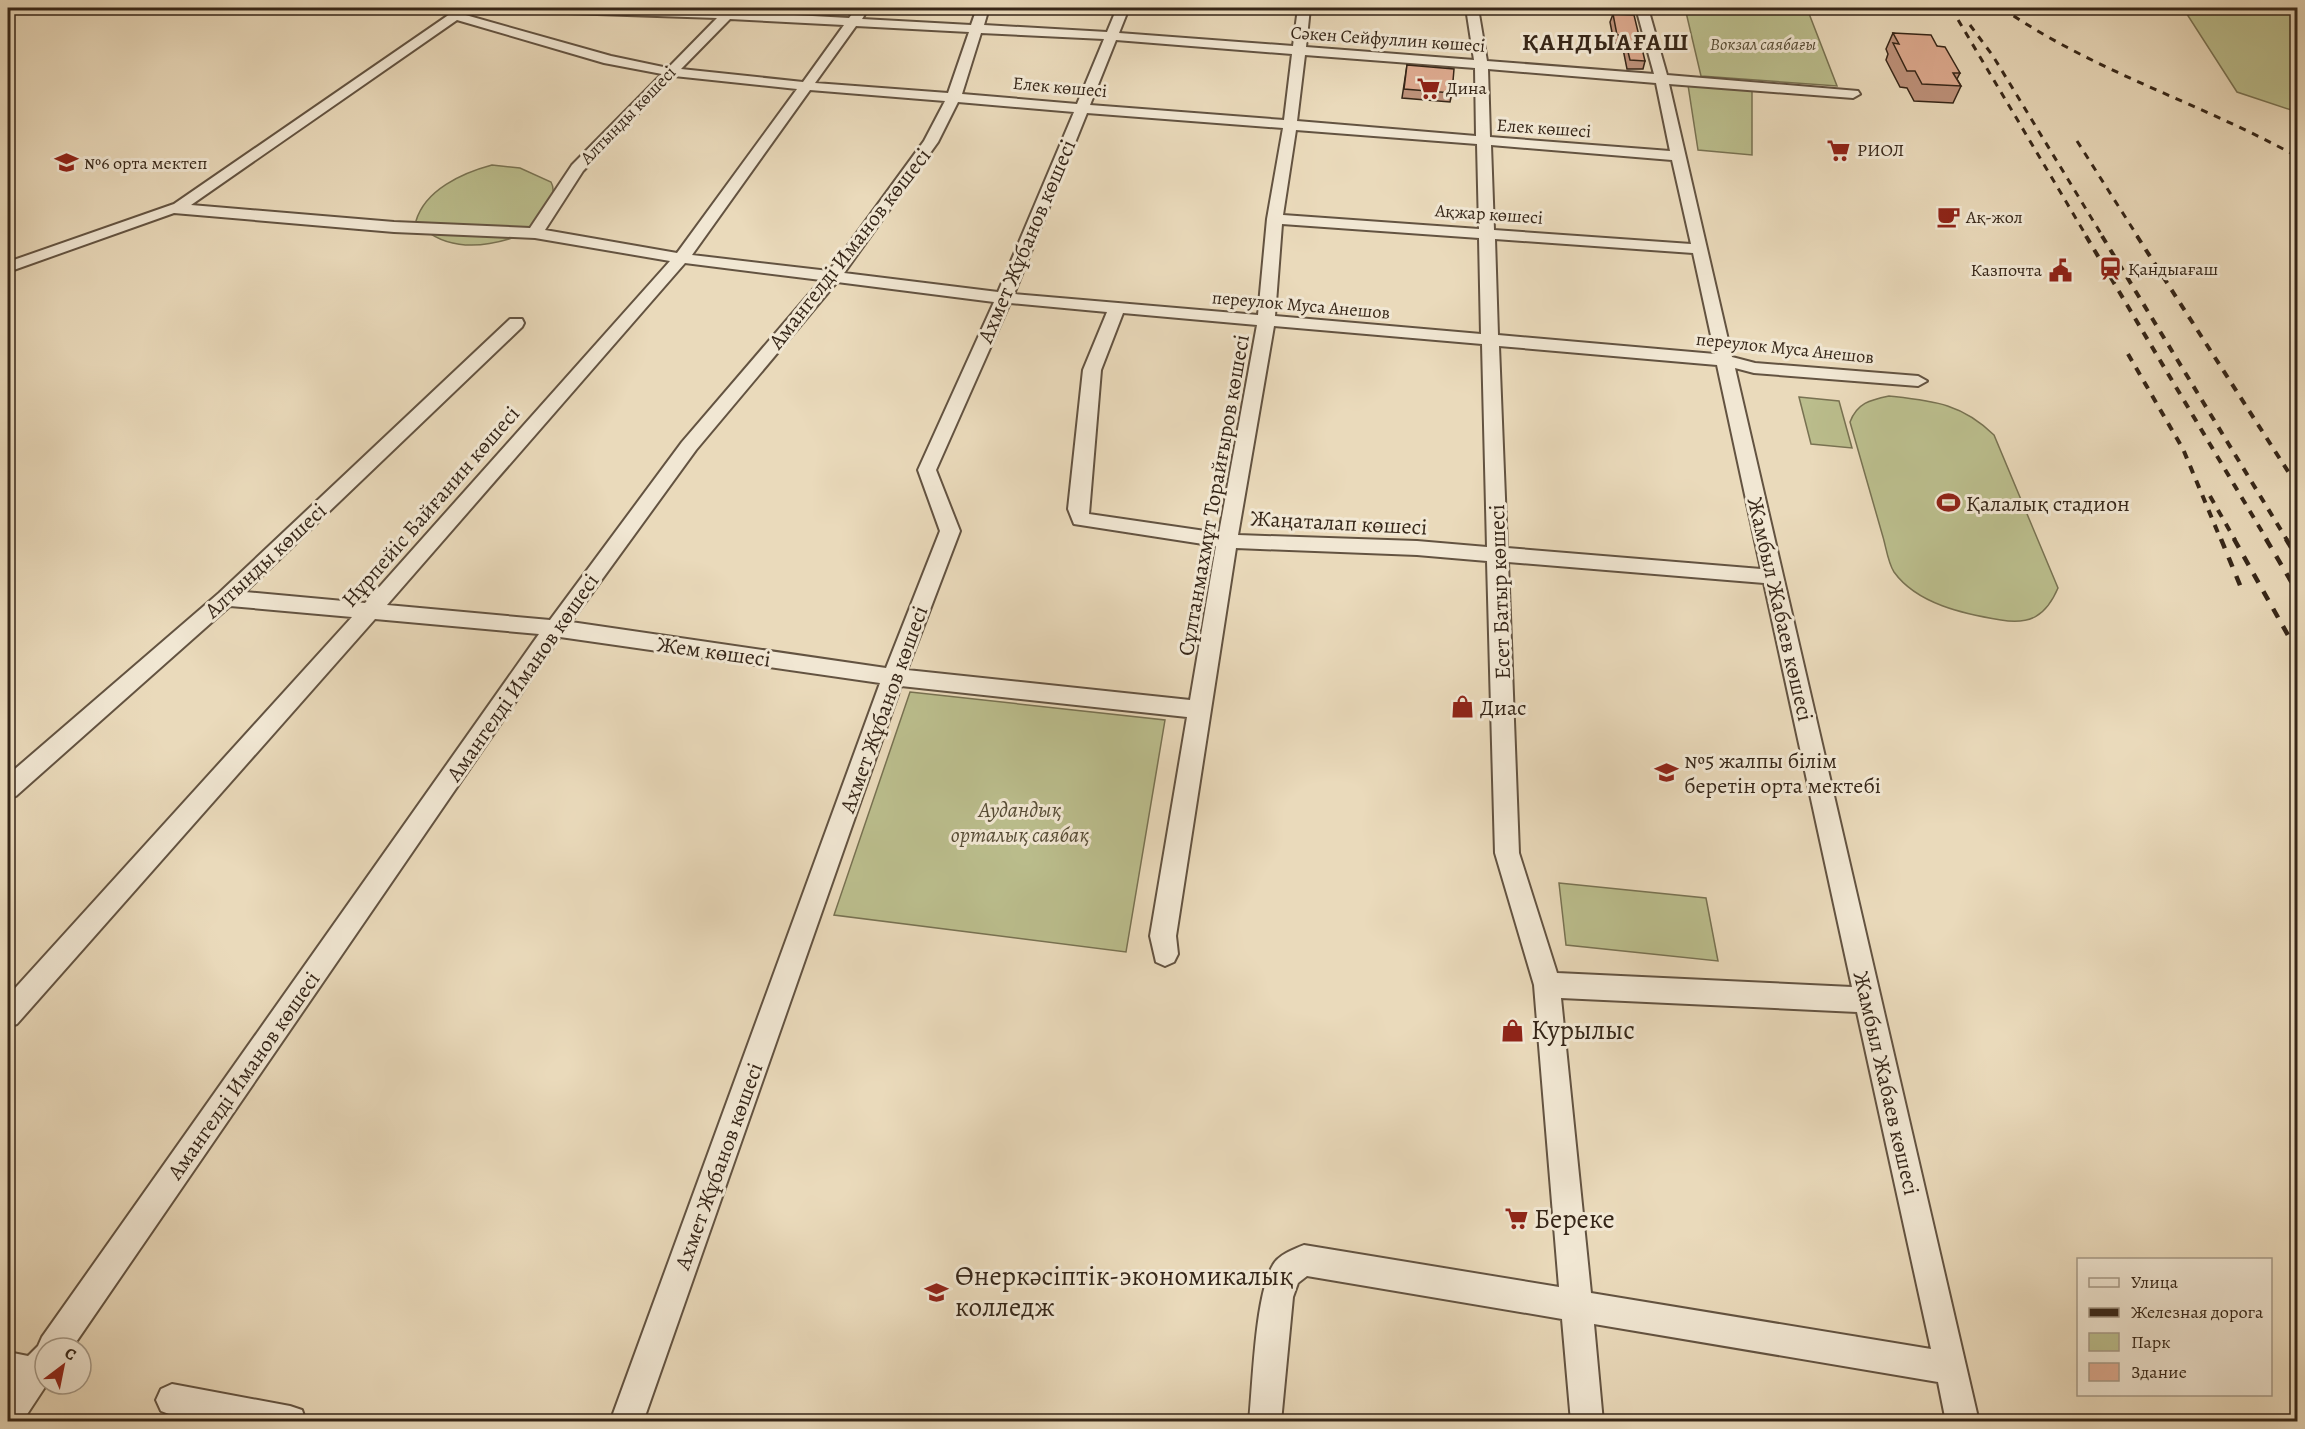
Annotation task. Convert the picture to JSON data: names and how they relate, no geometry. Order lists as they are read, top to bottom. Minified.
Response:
{"streets":{"street":["Сәкен Сейфуллин көшесі","Елек көшесі","Алтынды көшесі","Ақжар көшесі","Ахмет Жұбанов көшесі","Амангелді Иманов көшесі","переулок Муса Анешов","Сұлтанмахмұт Торайғыров көшесі","Нұрпейіс Байғанин көшесі","Жаңаталап көшесі","Есет Батыр көшесі","Жамбыл Жабаев көшесі","Жем көшесі"]},"crossings":[["Сәкен Сейфуллин көшесі","Алтынды көшесі"],["Сәкен Сейфуллин көшесі","Ахмет Жұбанов көшесі"],["Сәкен Сейфуллин көшесі","Амангелді Иманов көшесі"],["Сәкен Сейфуллин көшесі","Сұлтанмахмұт Торайғыров көшесі"],["Сәкен Сейфуллин көшесі","Нұрпейіс Байғанин көшесі"],["Сәкен Сейфуллин көшесі","Есет Батыр көшесі"],["Сәкен Сейфуллин көшесі","Жамбыл Жабаев көшесі"],["Елек көшесі","Алтынды көшесі"],["Елек көшесі","Ахмет Жұбанов көшесі"],["Елек көшесі","Амангелді Иманов көшесі"],["Елек көшесі","Сұлтанмахмұт Торайғыров көшесі"],["Елек көшесі","Нұрпейіс Байғанин көшесі"],["Елек көшесі","Есет Батыр көшесі"],["Елек көшесі","Жамбыл Жабаев көшесі"],["Алтынды көшесі","переулок Муса Анешов"],["Алтынды көшесі","Жем көшесі"],["Ақжар көшесі","Сұлтанмахмұт Торайғыров көшесі"],["Ақжар көшесі","Есет Батыр көшесі"],["Ақжар көшесі","Жамбыл Жабаев көшесі"],["Ахмет Жұбанов көшесі","переулок Муса Анешов"],["Ахмет Жұбанов көшесі","Жем көшесі"],["Амангелді Иманов көшесі","переулок Муса Анешов"],["Амангелді Иманов көшесі","Жем көшесі"],["переулок Муса Анешов","Сұлтанмахмұт Торайғыров көшесі"],["переулок Муса Анешов","Нұрпейіс Байғанин көшесі"],["переулок Муса Анешов","Жаңаталап көшесі"],["переулок Муса Анешов","Есет Батыр көшесі"],["переулок Муса Анешов","Жамбыл Жабаев көшесі"],["Сұлтанмахмұт Торайғыров көшесі","Жаңаталап көшесі"],["Сұлтанмахмұт Торайғыров көшесі","Жем көшесі"],["Нұрпейіс Байғанин көшесі","Жем көшесі"],["Жаңаталап көшесі","Есет Батыр көшесі"],["Жаңаталап көшесі","Жамбыл Жабаев көшесі"]],"districts":["ҚАНДЫАҒАШ"],"parks":["Вокзал саябағы","Аудандық орталық саябақ"],"places":{"supermarket":["Дина","РИОЛ","Береке"],"school or university":["№6 орта мектеп","№5 жалпы білім беретін орта мектебі","Өнеркәсіптік-экономикалық колледж"],"cafe":["Ақ-жол"],"station":["Қандыағаш"],"public building":["Казпочта"],"sports":["Қалалық стадион"],"shop":["Диас","Курылыс"]},"legend":["Улица","Железная дорога","Парк","Здание"],"north":"top right"}
